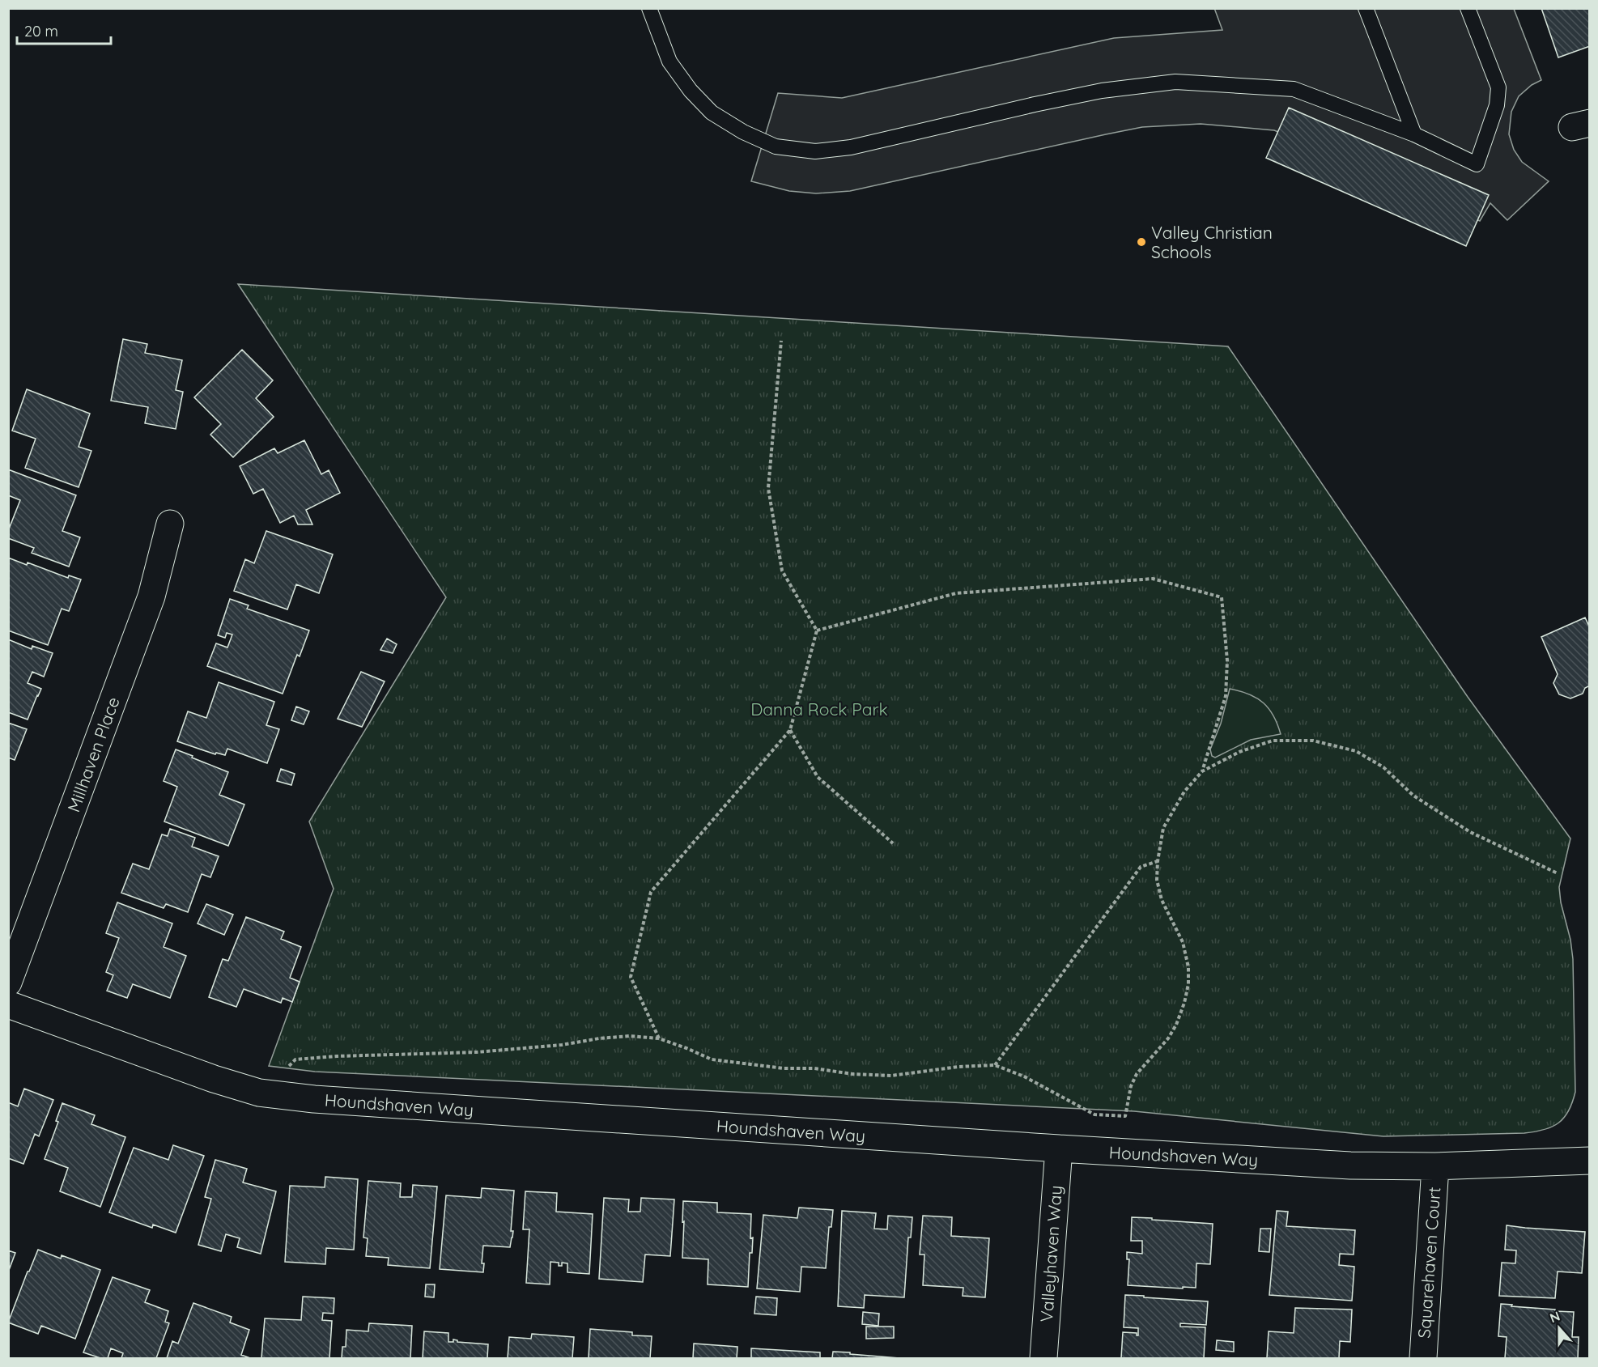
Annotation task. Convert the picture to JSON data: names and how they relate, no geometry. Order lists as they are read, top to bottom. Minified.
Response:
{"streets":{"street":["Millhaven Place","Houndshaven Way","Valleyhaven Way","Squarehaven Court"]},"crossings":[["Houndshaven Way","Valleyhaven Way"],["Houndshaven Way","Squarehaven Court"]],"parks":["Danna Rock Park"],"places":["Valley Christian Schools"],"scale_bar":"20 m","north":"top"}
